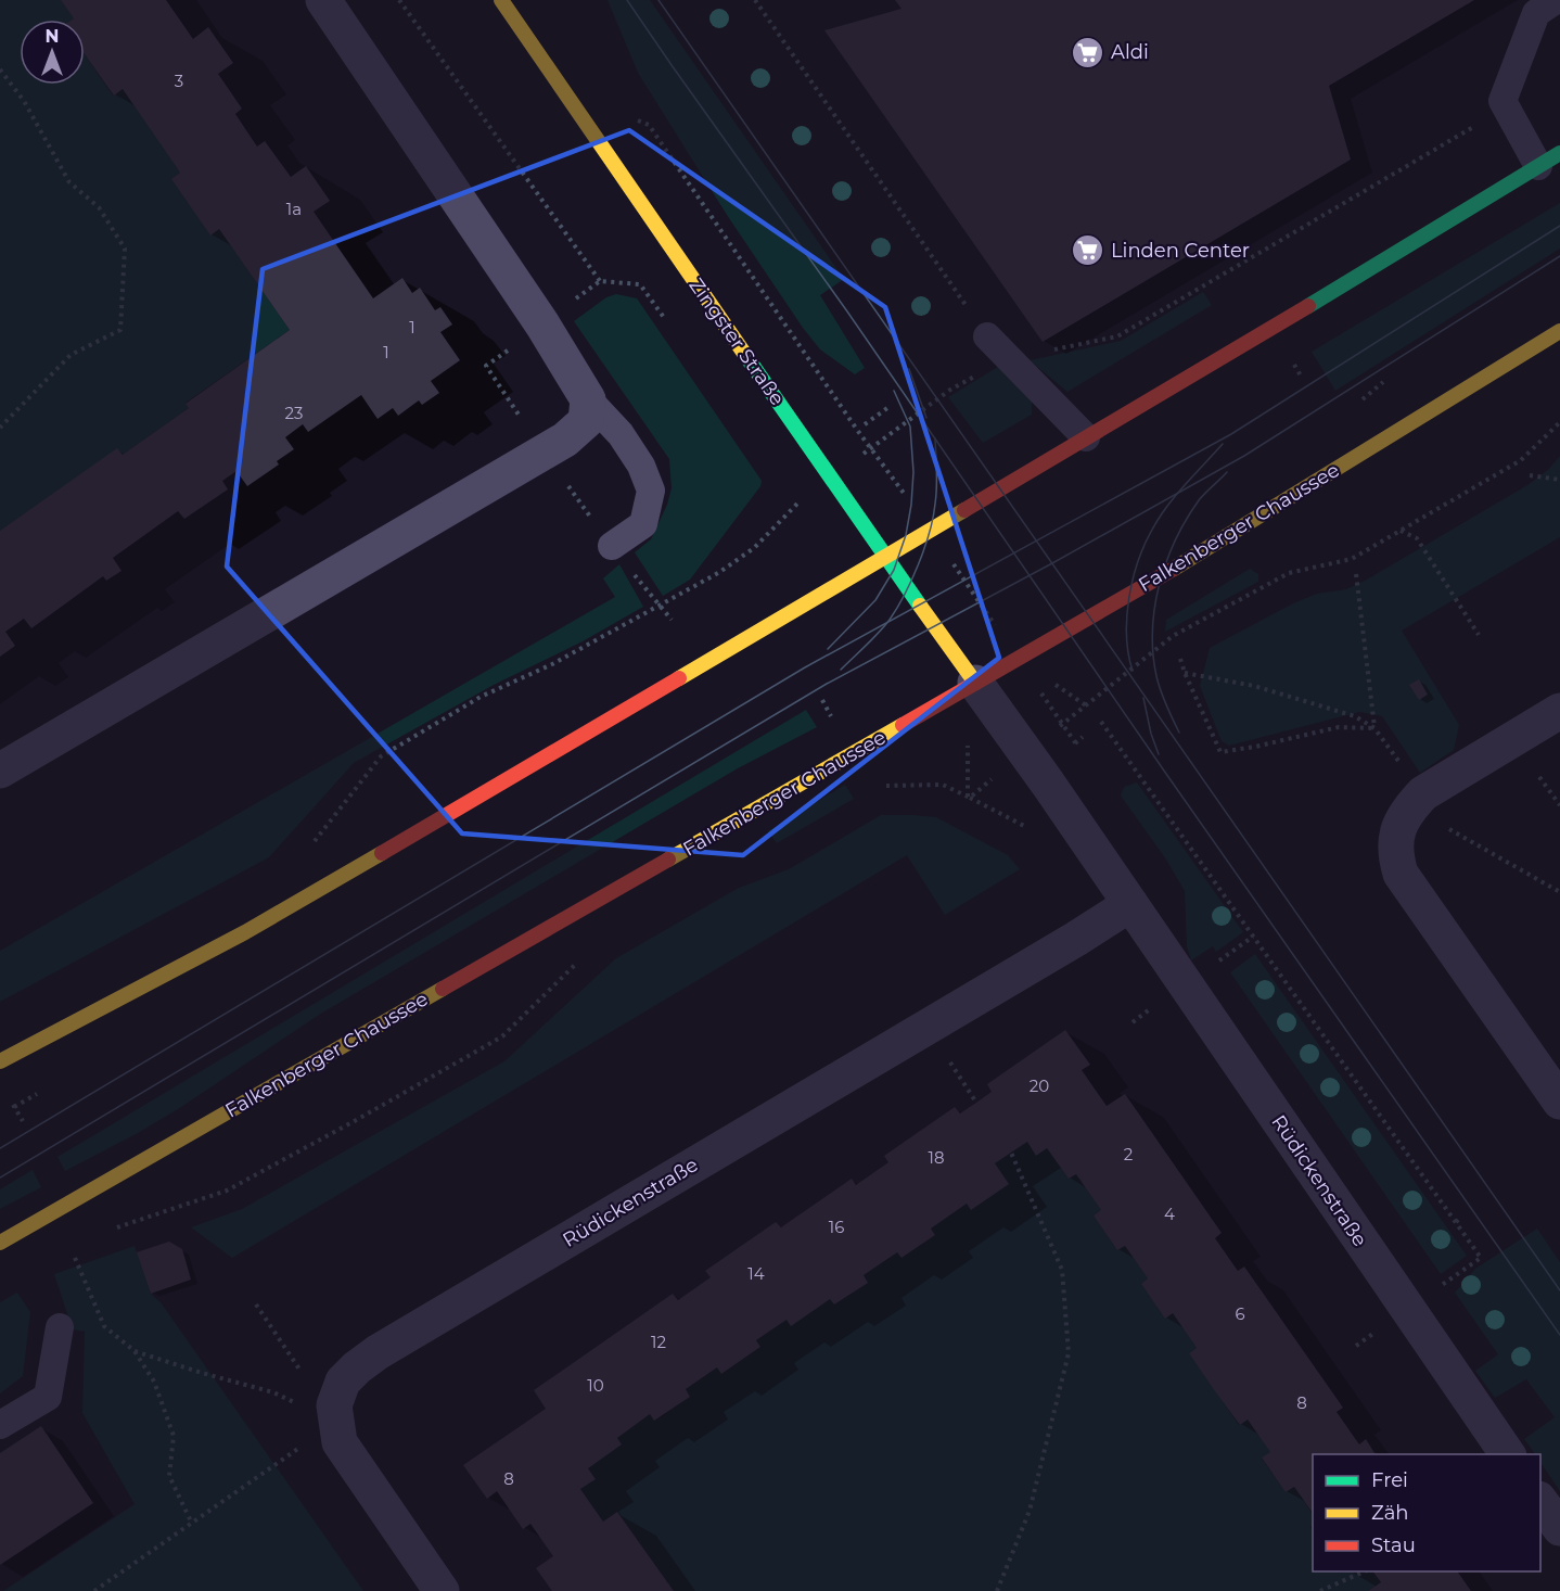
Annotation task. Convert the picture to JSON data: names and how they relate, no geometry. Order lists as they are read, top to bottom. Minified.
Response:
{"streets":{"main road":["Zingster Straße","Falkenberger Chaussee"],"street":["Rüdickenstraße"]},"crossings":[["Zingster Straße","Falkenberger Chaussee"],["Zingster Straße","Rüdickenstraße"],["Falkenberger Chaussee","Rüdickenstraße"]],"places":{"supermarket":["Aldi","Linden Center"]},"house_numbers":["3","1a","1","1","23","20","2","18","4","16","14","6","12","10","8","8"],"legend":["Frei","Zäh","Stau"],"north":"top"}
